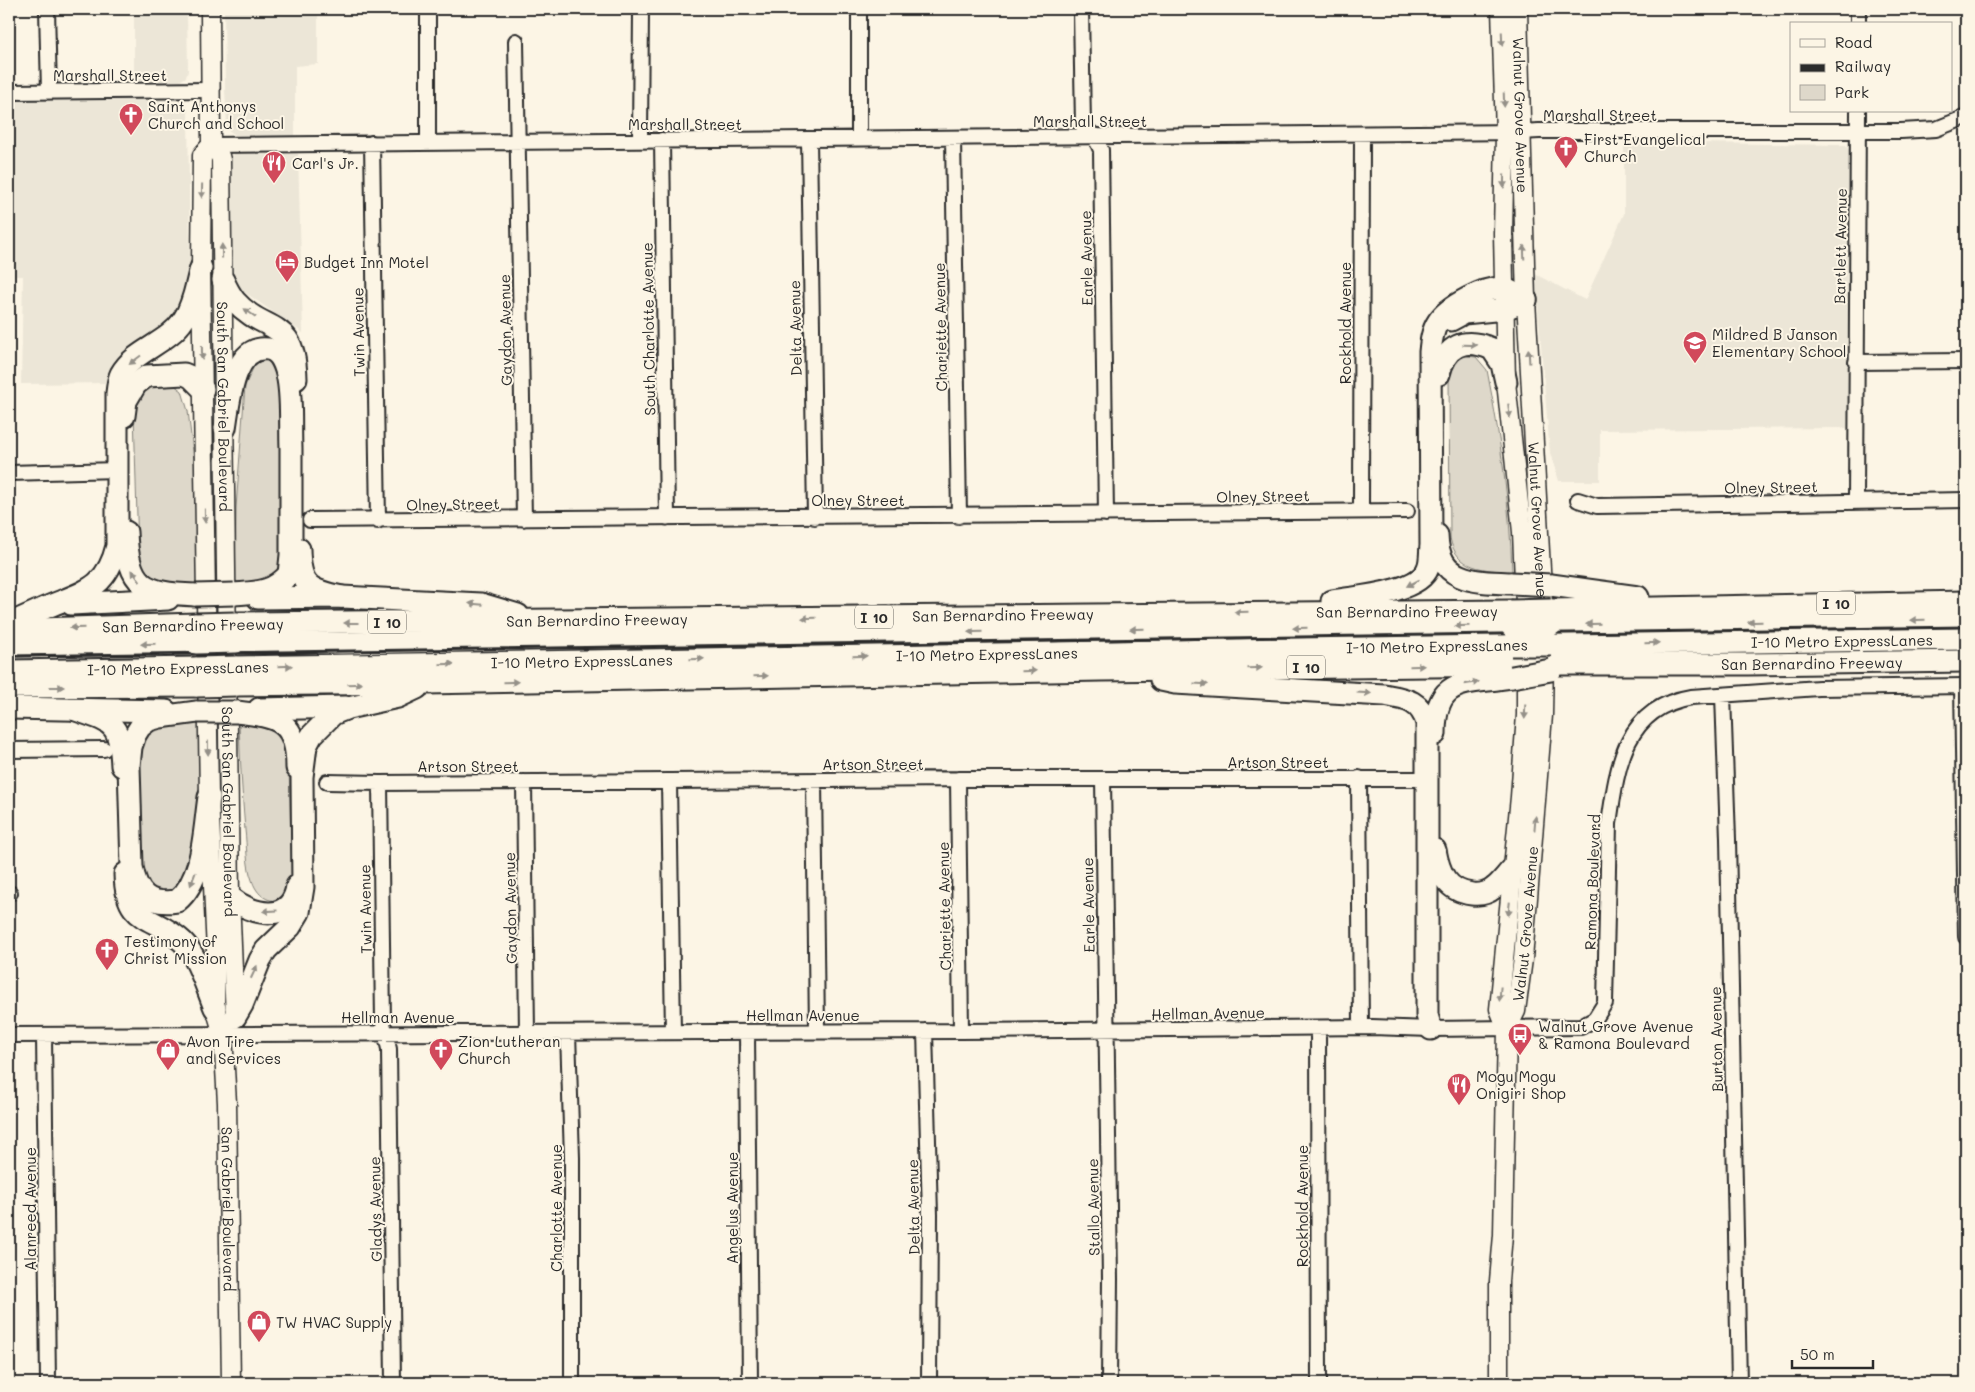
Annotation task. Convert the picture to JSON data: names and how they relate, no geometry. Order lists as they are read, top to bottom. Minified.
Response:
{"streets":{"highway":["I 10","San Bernardino Freeway","I-10 Metro ExpressLanes"],"main road":["Walnut Grove Avenue","South San Gabriel Boulevard","San Gabriel Boulevard"],"street":["Marshall Street","Bartlett Avenue","Earle Avenue","Rockhold Avenue","Chariette Avenue","Delta Avenue","South Charlotte Avenue","Gaydon Avenue","Twin Avenue","Olney Street","Artson Street","Ramona Boulevard","Hellman Avenue","Burton Avenue","Stallo Avenue","Charlotte Avenue","Angelus Avenue","Alanreed Avenue","Gladys Avenue"]},"crossings":[["Marshall Street","Walnut Grove Avenue"],["Marshall Street","Bartlett Avenue"],["Marshall Street","Earle Avenue"],["Marshall Street","Rockhold Avenue"],["Marshall Street","Chariette Avenue"],["Marshall Street","Delta Avenue"],["Marshall Street","South Charlotte Avenue"],["Marshall Street","Gaydon Avenue"],["Marshall Street","Twin Avenue"],["Marshall Street","South San Gabriel Boulevard"],["Walnut Grove Avenue","Hellman Avenue"],["Bartlett Avenue","Olney Street"],["Earle Avenue","Olney Street"],["Earle Avenue","Artson Street"],["Earle Avenue","Hellman Avenue"],["Earle Avenue","Stallo Avenue"],["Rockhold Avenue","Olney Street"],["Rockhold Avenue","Hellman Avenue"],["Chariette Avenue","Olney Street"],["Chariette Avenue","Artson Street"],["Chariette Avenue","Hellman Avenue"],["Delta Avenue","Olney Street"],["Delta Avenue","Hellman Avenue"],["South Charlotte Avenue","Olney Street"],["Gaydon Avenue","Olney Street"],["Gaydon Avenue","Artson Street"],["Gaydon Avenue","Hellman Avenue"],["Twin Avenue","Olney Street"],["Twin Avenue","Artson Street"],["Twin Avenue","Hellman Avenue"],["Twin Avenue","Gladys Avenue"],["South San Gabriel Boulevard","Hellman Avenue"],["South San Gabriel Boulevard","San Gabriel Boulevard"],["San Bernardino Freeway","I-10 Metro ExpressLanes"],["Ramona Boulevard","Hellman Avenue"],["Ramona Boulevard","Burton Avenue"],["Hellman Avenue","Stallo Avenue"],["Hellman Avenue","San Gabriel Boulevard"],["Hellman Avenue","Charlotte Avenue"],["Hellman Avenue","Angelus Avenue"],["Hellman Avenue","Alanreed Avenue"],["Hellman Avenue","Gladys Avenue"]],"places":{"church":["Saint Anthonys Church and School","First Evangelical Church","Testimony of Christ Mission","Zion Lutheran Church"],"restaurant":["Carl's Jr.","Mogu Mogu Onigiri Shop"],"hotel":["Budget Inn Motel"],"school or university":["Mildred B Janson Elementary School"],"bus stop":["Walnut Grove Avenue & Ramona Boulevard"],"shop":["Avon Tire and Services","TW HVAC Supply"]},"legend":["Road","Railway","Park"],"scale_bar":"50 m"}
